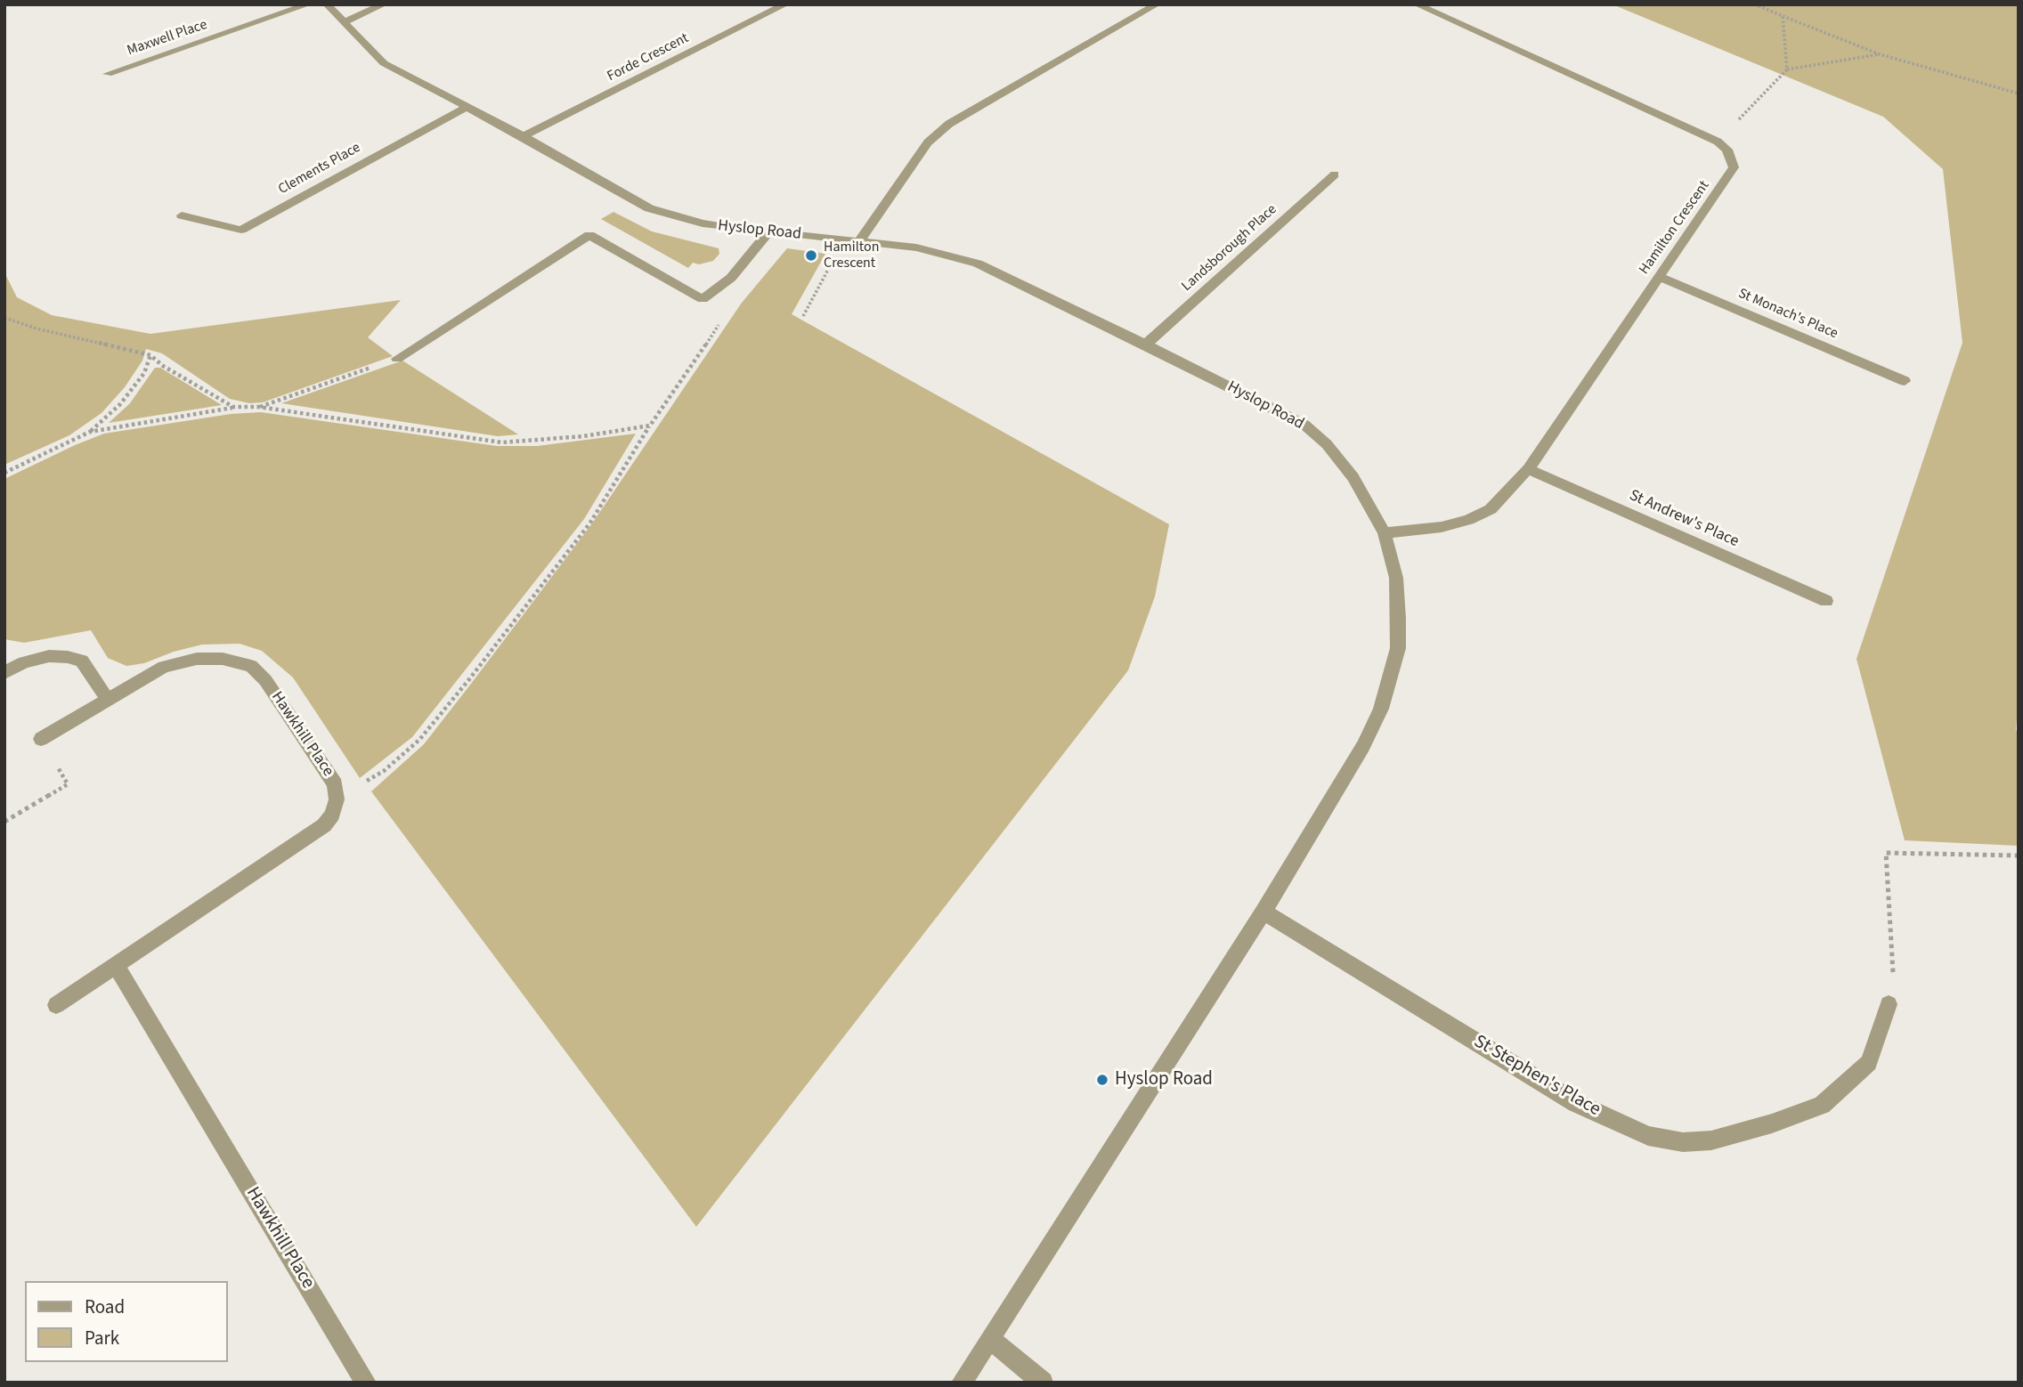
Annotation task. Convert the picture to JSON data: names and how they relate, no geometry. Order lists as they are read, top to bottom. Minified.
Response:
{"streets":{"street":["Maxwell Place","Forde Crescent","Clements Place","Hamilton Crescent","Hyslop Road","Landsborough Place","St Monach's Place","St Andrew's Place","Hawkhill Place","St Stephen's Place"]},"crossings":[["Forde Crescent","Hyslop Road"],["Clements Place","Hyslop Road"],["Hamilton Crescent","Hyslop Road"],["Hamilton Crescent","St Monach's Place"],["Hamilton Crescent","St Andrew's Place"],["Hyslop Road","Landsborough Place"],["Hyslop Road","St Stephen's Place"]],"places":["Hamilton Crescent","Hyslop Road"],"legend":["Road","Park"]}
